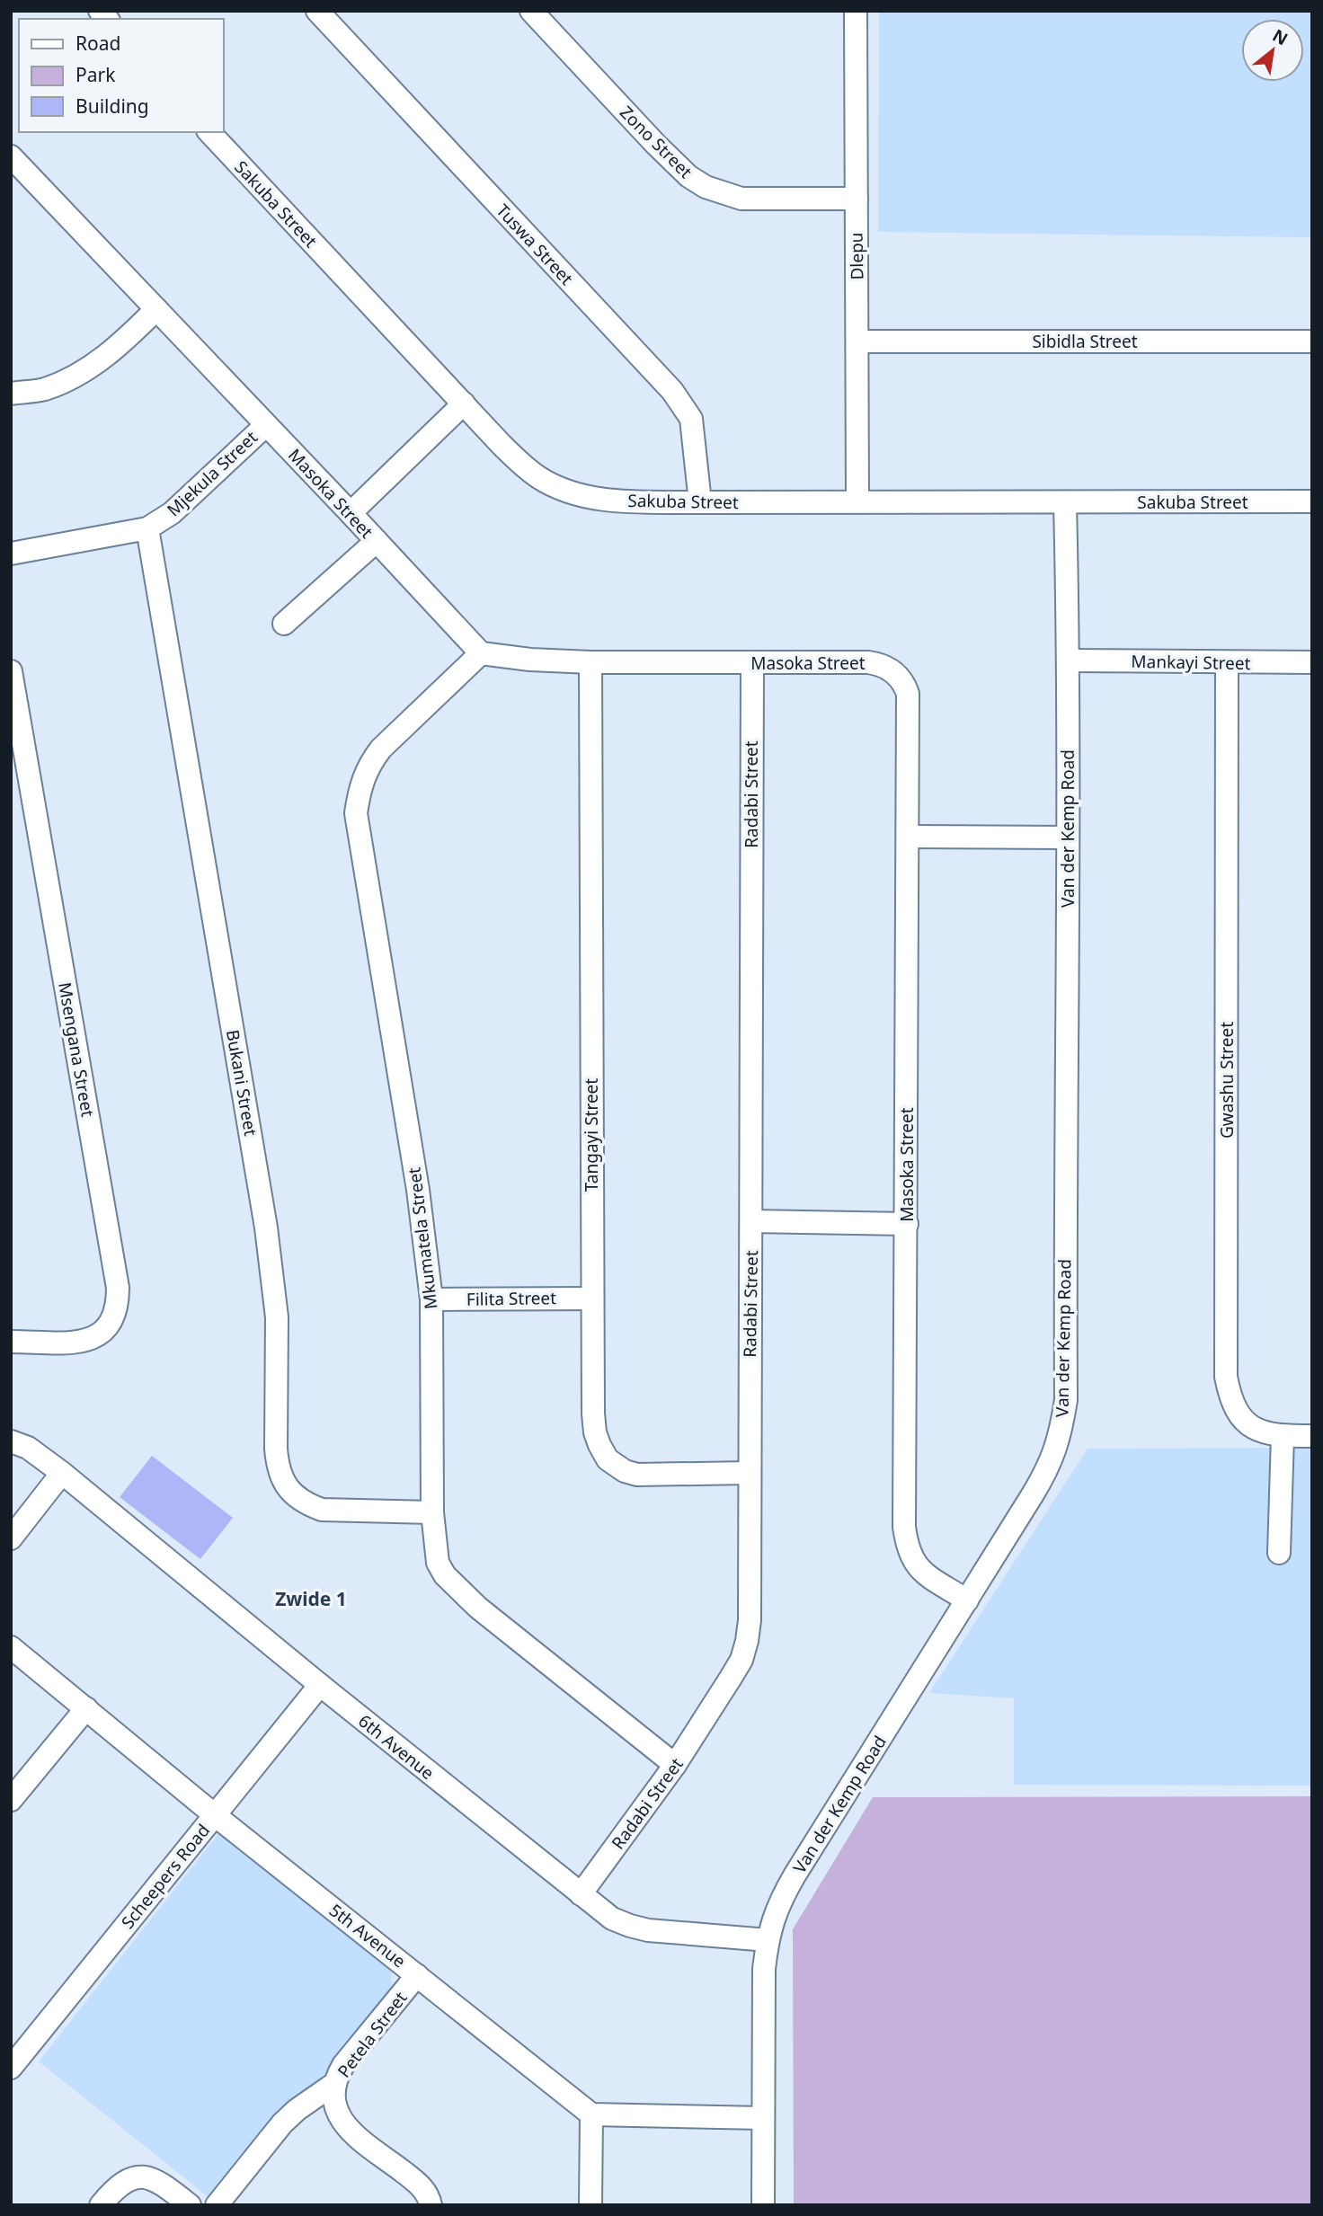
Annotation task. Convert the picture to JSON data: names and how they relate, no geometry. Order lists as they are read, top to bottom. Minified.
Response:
{"streets":{"street":["Zono Street","Sakuba Street","Tuswa Street","Dlepu","Sibidla Street","Mjekula Street","Masoka Street","Mankayi Street","Radabi Street","Van der Kemp Road","Msengana Street","Gwashu Street","Bukani Street","Tangayi Street","Mkumatela Street","Filita Street","6th Avenue","Scheepers Road","5th Avenue","Petela Street"]},"crossings":[["Zono Street","Dlepu"],["Sakuba Street","Tuswa Street"],["Sakuba Street","Dlepu"],["Sakuba Street","Van der Kemp Road"],["Dlepu","Sibidla Street"],["Mjekula Street","Masoka Street"],["Mjekula Street","Bukani Street"],["Masoka Street","Radabi Street"],["Masoka Street","Van der Kemp Road"],["Masoka Street","Tangayi Street"],["Masoka Street","Mkumatela Street"],["Mankayi Street","Van der Kemp Road"],["Mankayi Street","Gwashu Street"],["Radabi Street","Tangayi Street"],["Radabi Street","Mkumatela Street"],["Radabi Street","6th Avenue"],["Van der Kemp Road","6th Avenue"],["Bukani Street","Mkumatela Street"],["Tangayi Street","Filita Street"],["Mkumatela Street","Filita Street"],["6th Avenue","Scheepers Road"],["Scheepers Road","5th Avenue"],["5th Avenue","Petela Street"]],"districts":["Zwide 1"],"legend":["Road","Park","Building"],"north":"top right"}
